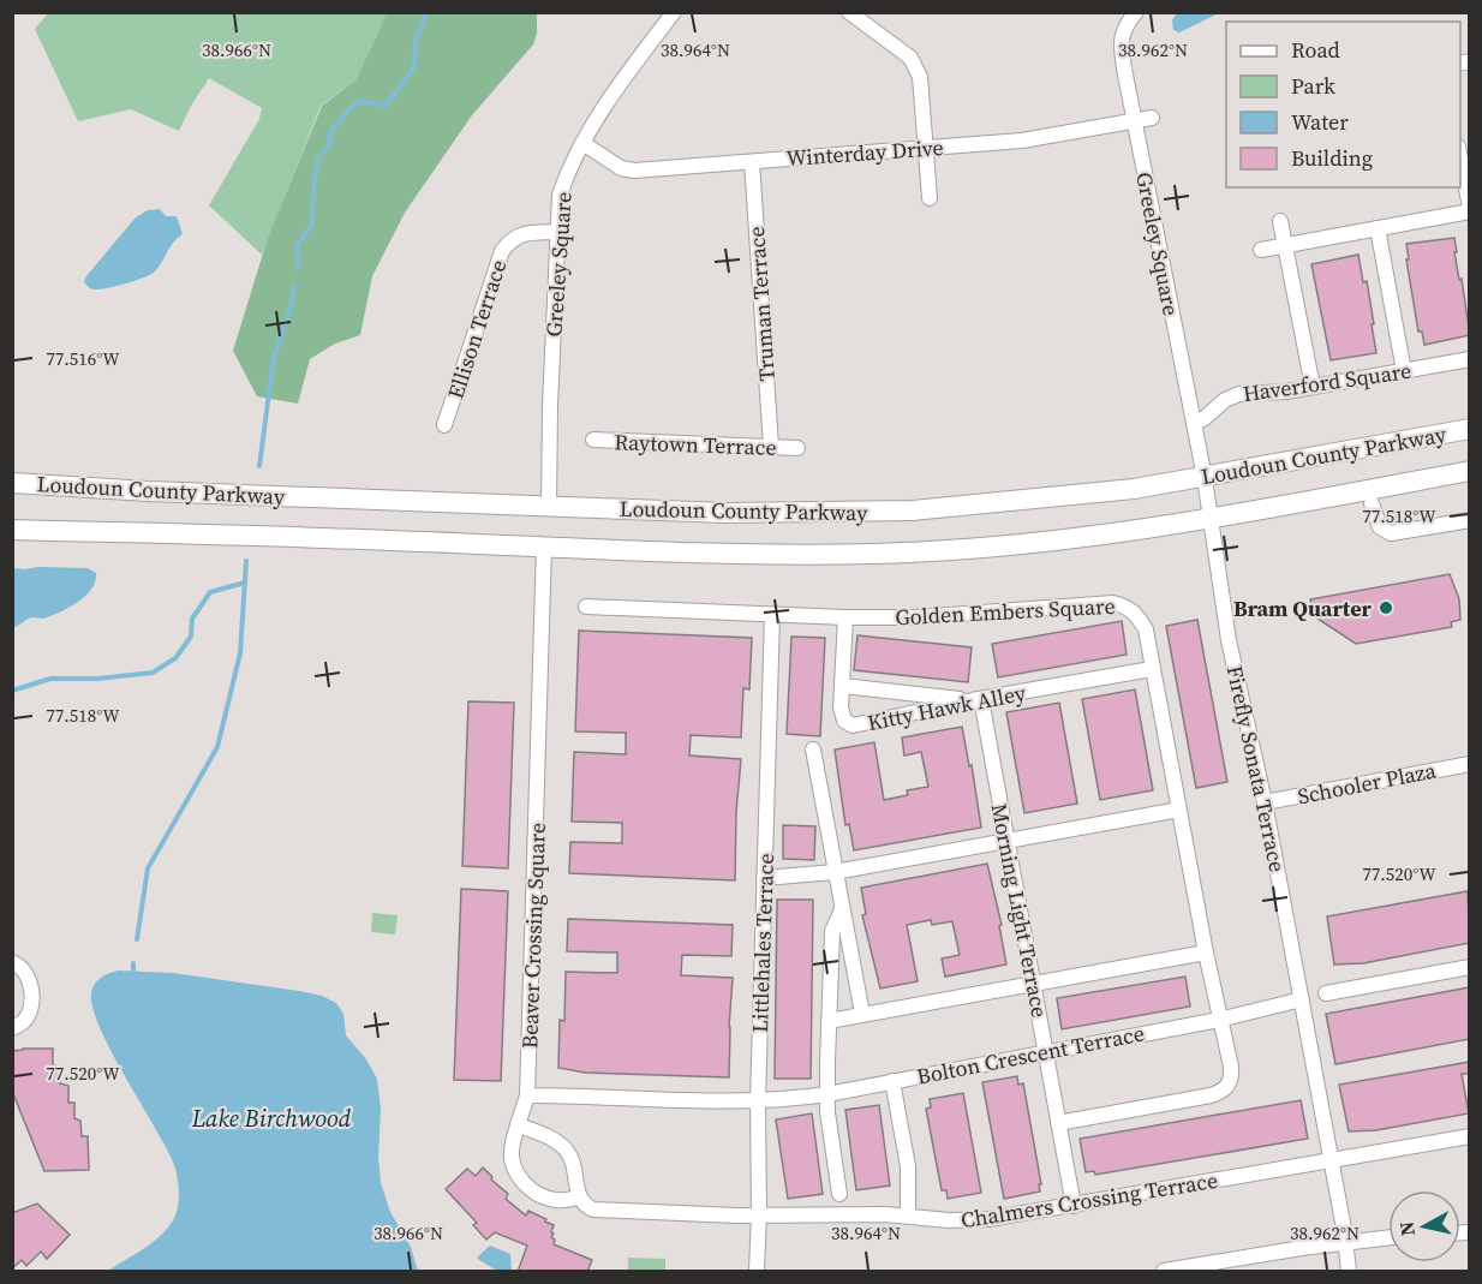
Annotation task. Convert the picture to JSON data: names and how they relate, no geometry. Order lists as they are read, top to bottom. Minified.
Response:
{"streets":{"main road":["Loudoun County Parkway"],"street":["Winterday Drive","Greeley Square","Truman Terrace","Ellison Terrace","Haverford Square","Raytown Terrace","Golden Embers Square","Kitty Hawk Alley","Firefly Sonata Terrace","Schooler Plaza","Morning Light Terrace","Beaver Crossing Square","Littlehales Terrace","Bolton Crescent Terrace","Chalmers Crossing Terrace"]},"crossings":[["Winterday Drive","Greeley Square"],["Winterday Drive","Truman Terrace"],["Greeley Square","Ellison Terrace"],["Greeley Square","Haverford Square"],["Greeley Square","Loudoun County Parkway"],["Greeley Square","Firefly Sonata Terrace"],["Truman Terrace","Raytown Terrace"],["Loudoun County Parkway","Firefly Sonata Terrace"],["Loudoun County Parkway","Beaver Crossing Square"],["Golden Embers Square","Kitty Hawk Alley"],["Golden Embers Square","Morning Light Terrace"],["Golden Embers Square","Littlehales Terrace"],["Golden Embers Square","Bolton Crescent Terrace"],["Kitty Hawk Alley","Morning Light Terrace"],["Firefly Sonata Terrace","Schooler Plaza"],["Firefly Sonata Terrace","Bolton Crescent Terrace"],["Firefly Sonata Terrace","Chalmers Crossing Terrace"],["Morning Light Terrace","Bolton Crescent Terrace"],["Morning Light Terrace","Chalmers Crossing Terrace"],["Beaver Crossing Square","Chalmers Crossing Terrace"],["Littlehales Terrace","Bolton Crescent Terrace"],["Littlehales Terrace","Chalmers Crossing Terrace"]],"water":["Lake Birchwood"],"places":["Bram Quarter"],"legend":["Road","Park","Water","Building"],"north":"left","coordinates":["38.966°N","38.964°N","38.962°N","77.516°W","77.518°W","77.520°W"]}
